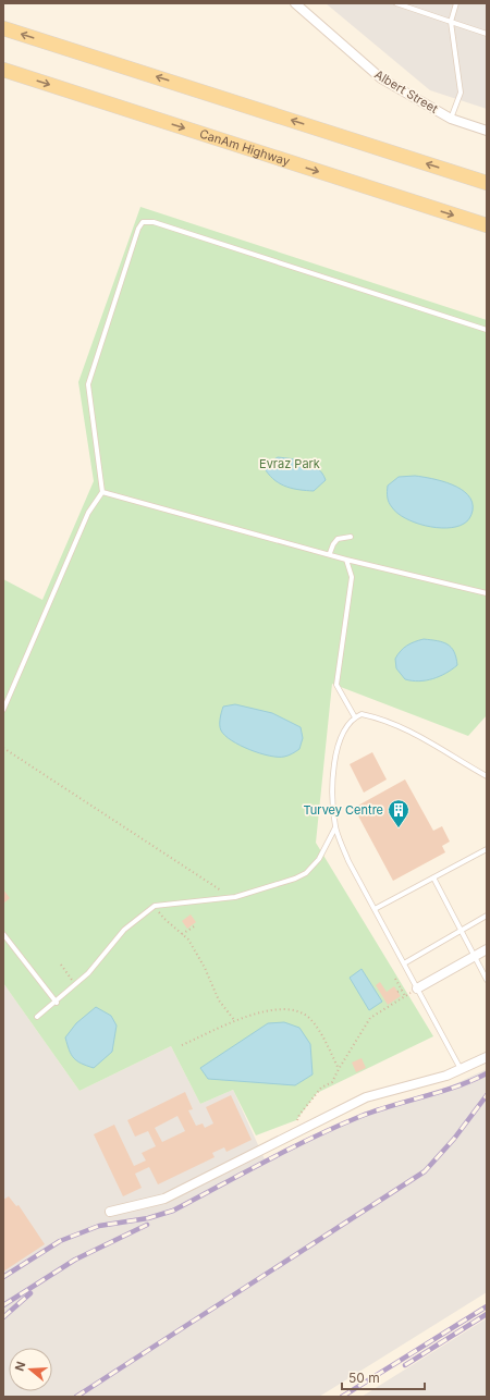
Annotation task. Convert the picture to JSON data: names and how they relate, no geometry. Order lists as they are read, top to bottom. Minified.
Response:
{"streets":{"main road":["CanAm Highway"],"street":["Albert Street"]},"parks":["Evraz Park"],"places":{"building":["Turvey Centre"]},"scale_bar":"50 m","north":"left"}
